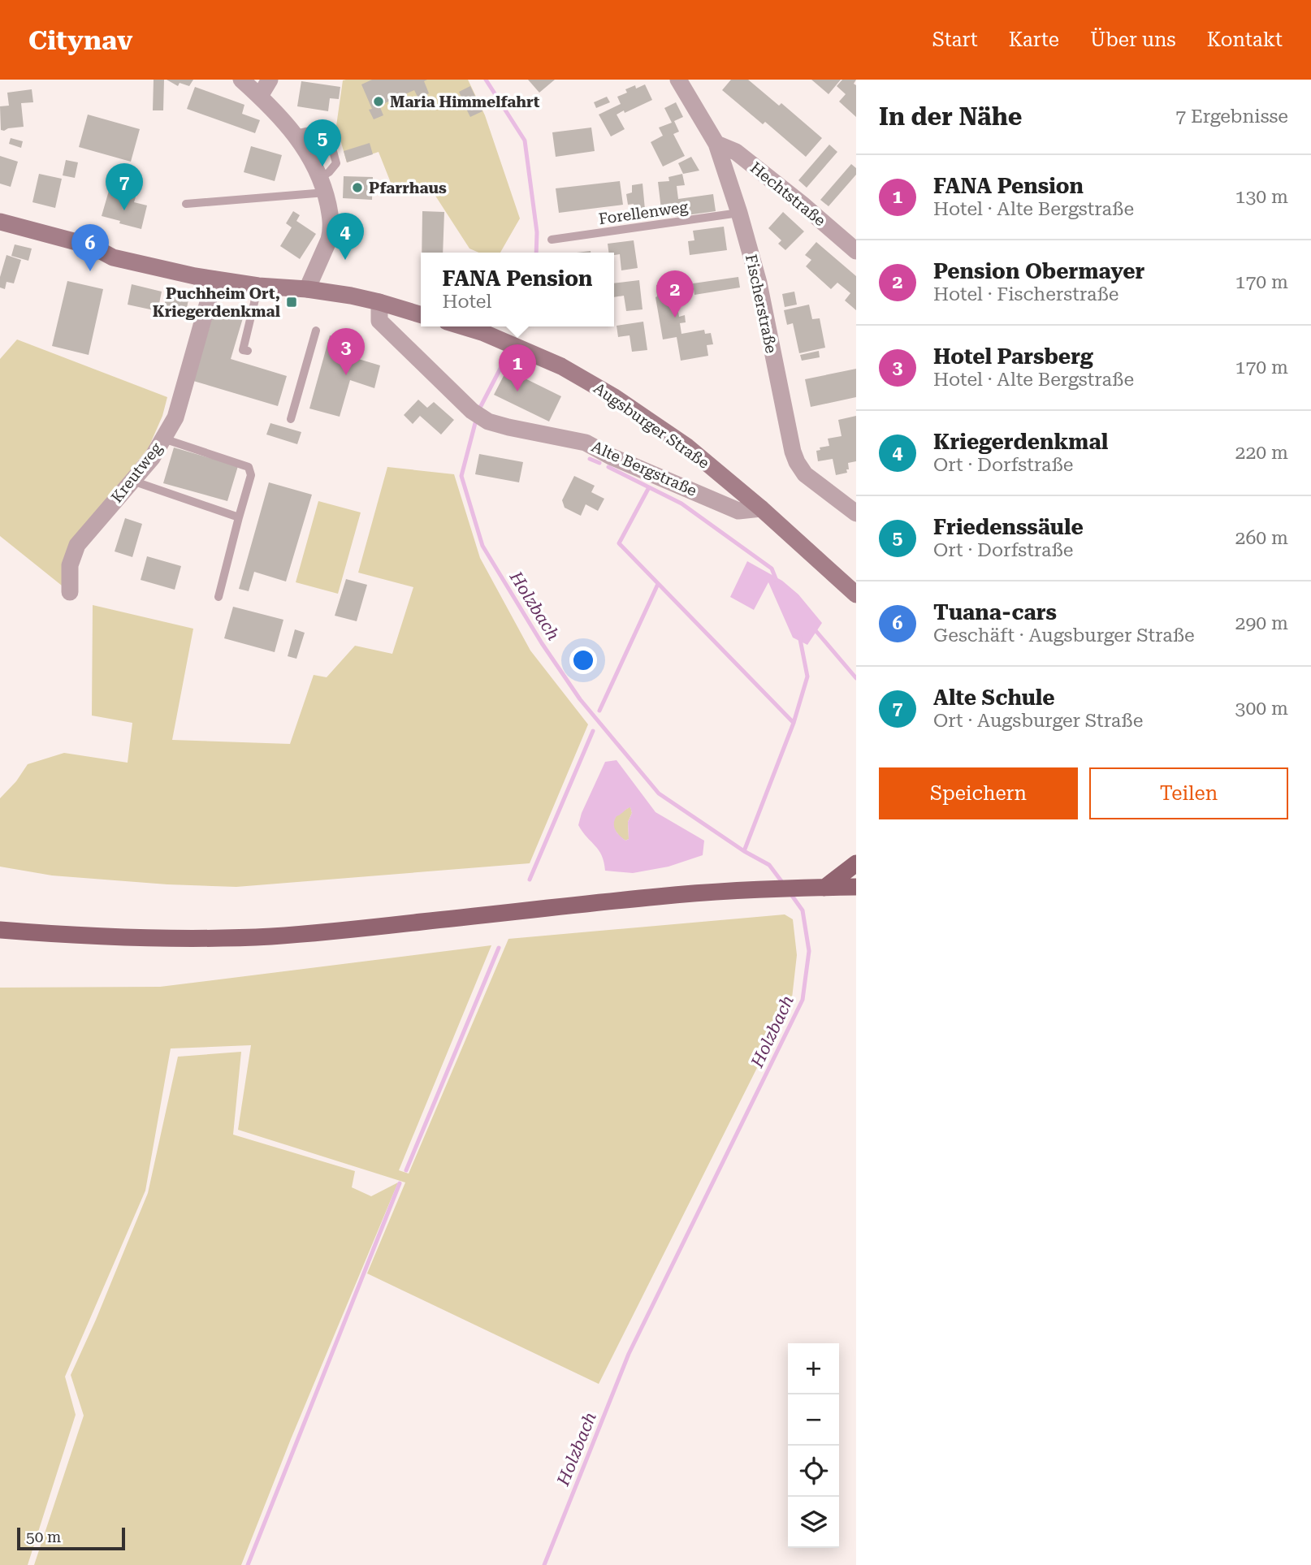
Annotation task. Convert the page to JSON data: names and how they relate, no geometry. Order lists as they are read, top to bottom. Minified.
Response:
{"streets":{"street":["Hechtstraße","Fischerstraße","Augsburger Straße","Alte Bergstraße","Kreutweg"],"lane":["Forellenweg"]},"crossings":[["Hechtstraße","Fischerstraße"],["Forellenweg","Fischerstraße"],["Augsburger Straße","Alte Bergstraße"]],"water":["Holzbach"],"places":{"other":["Maria Himmelfahrt","Pfarrhaus"],"transit":["Puchheim Ort, Kriegerdenkmal"]},"scale_bar":"50 m","page":{"header":"Citynav","nav":["Start","Karte","Über uns","Kontakt"],"heading":["In der Nähe","7 Ergebnisse"],"pins":["5","7","4","6","2","3","1"],"list":[{"mark":"1","name":"FANA Pension","note":"Hotel · Alte Bergstraße","value":"130 m"},{"mark":"2","name":"Pension Obermayer","note":"Hotel · Fischerstraße","value":"170 m"},{"mark":"3","name":"Hotel Parsberg","note":"Hotel · Alte Bergstraße","value":"170 m"},{"mark":"4","name":"Kriegerdenkmal","note":"Ort · Dorfstraße","value":"220 m"},{"mark":"5","name":"Friedenssäule","note":"Ort · Dorfstraße","value":"260 m"},{"mark":"6","name":"Tuana-cars","note":"Geschäft · Augsburger Straße","value":"290 m"},{"mark":"7","name":"Alte Schule","note":"Ort · Augsburger Straße","value":"300 m"}],"popup":["FANA Pension","Hotel"],"buttons":["Speichern","Teilen"],"map_buttons":["+","−"],"scale":"50 m"}}
